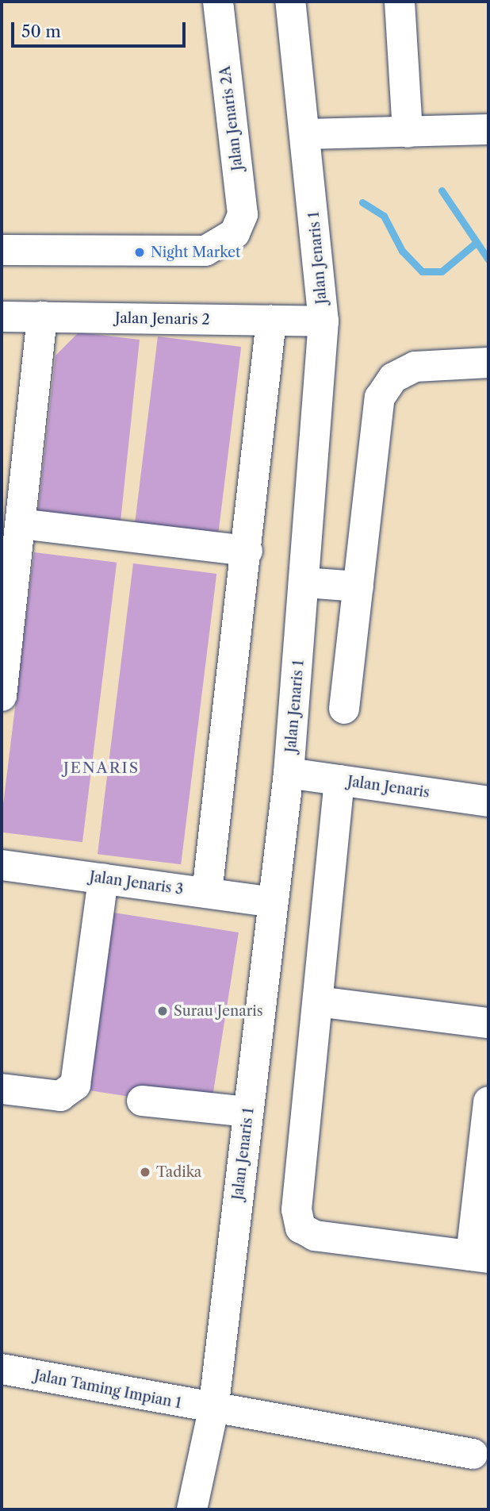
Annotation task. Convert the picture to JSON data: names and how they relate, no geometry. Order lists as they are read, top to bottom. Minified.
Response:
{"streets":{"street":["Jalan Jenaris 2A","Jalan Jenaris 1","Jalan Jenaris 2","Jalan Jenaris","Jalan Jenaris 3","Jalan Taming Impian 1"]},"crossings":[["Jalan Jenaris 1","Jalan Jenaris 2"],["Jalan Jenaris 1","Jalan Jenaris"],["Jalan Jenaris 1","Jalan Jenaris 3"],["Jalan Jenaris 1","Jalan Taming Impian 1"]],"districts":["JENARIS"],"places":["Night Market","Surau Jenaris","Tadika"],"scale_bar":"50 m"}
